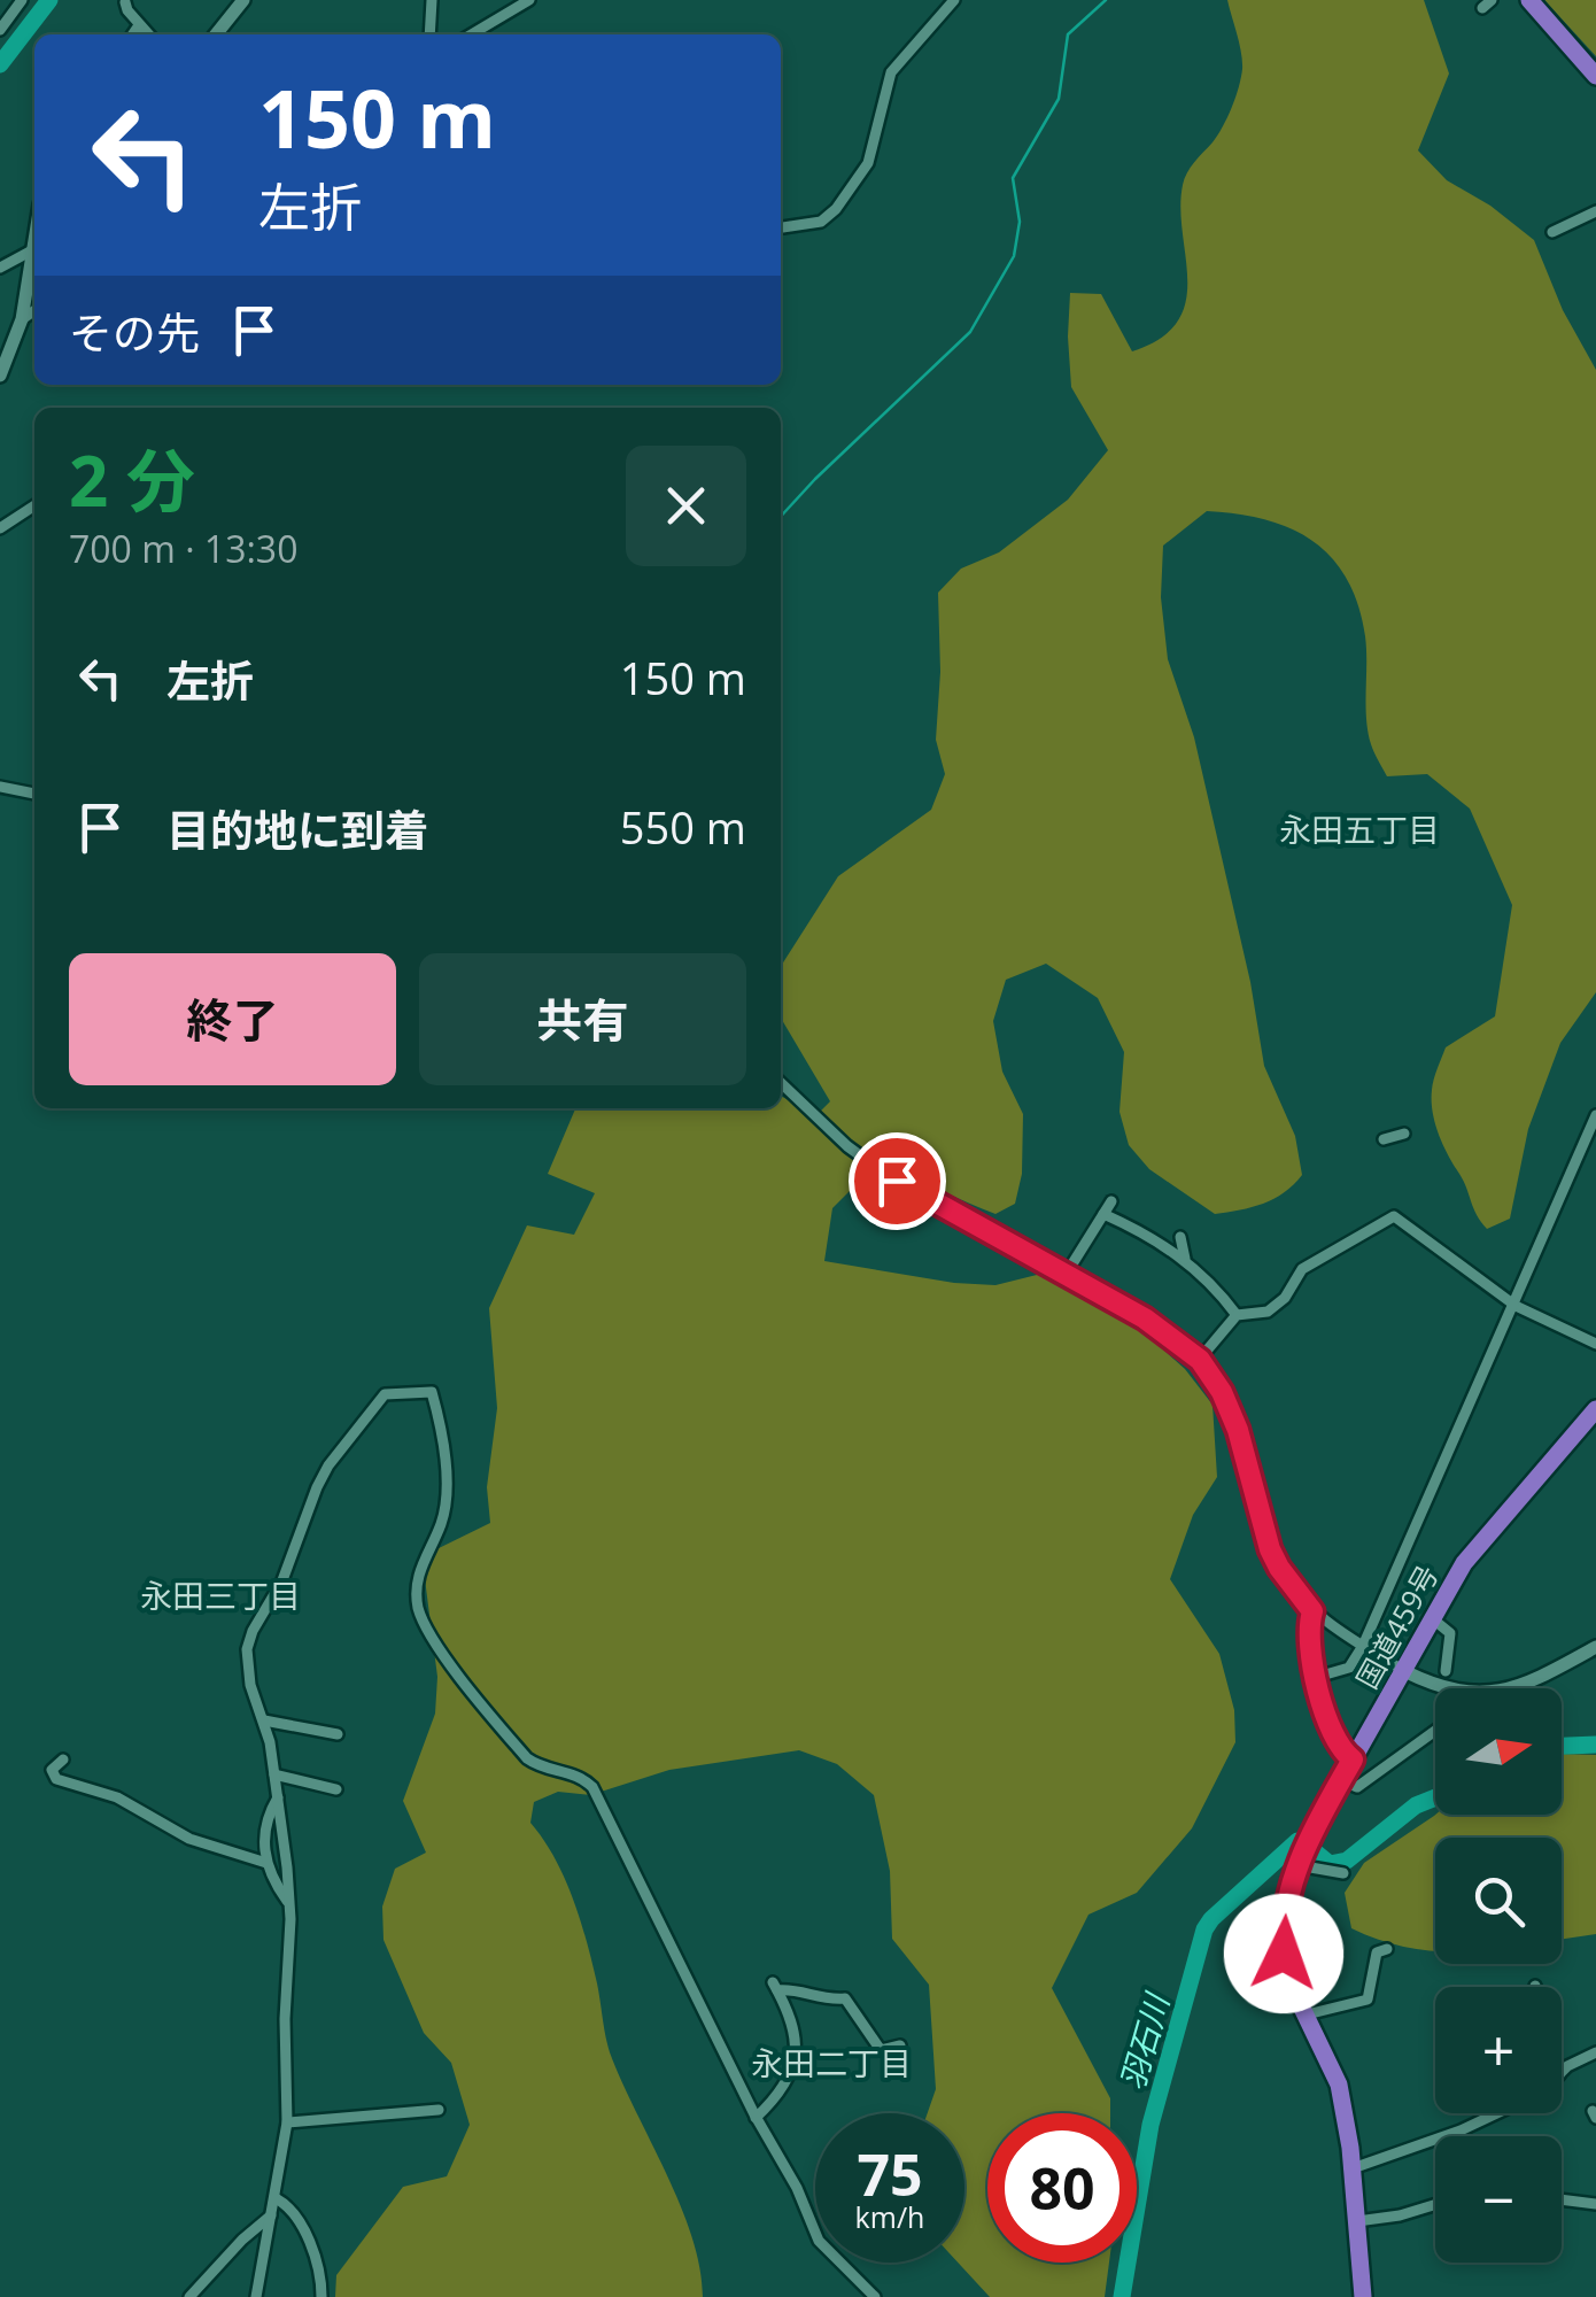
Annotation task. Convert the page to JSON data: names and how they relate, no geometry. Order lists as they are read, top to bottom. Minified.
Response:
{"streets":{"highway":["国道459号"]},"districts":["永田五丁目","永田三丁目","永田二丁目"],"water":["羽石川"],"north":"right","page":{"turn":["150 m","左折"],"then":"その先","heading":["2 分","700 m · 13:30"],"list":[{"name":"左折","value":"150 m"},{"name":"目的地に到着","value":"550 m"}],"buttons":["終了","共有"],"map_buttons":["+","−"],"speed":"75 km/h","limit":"80"}}
